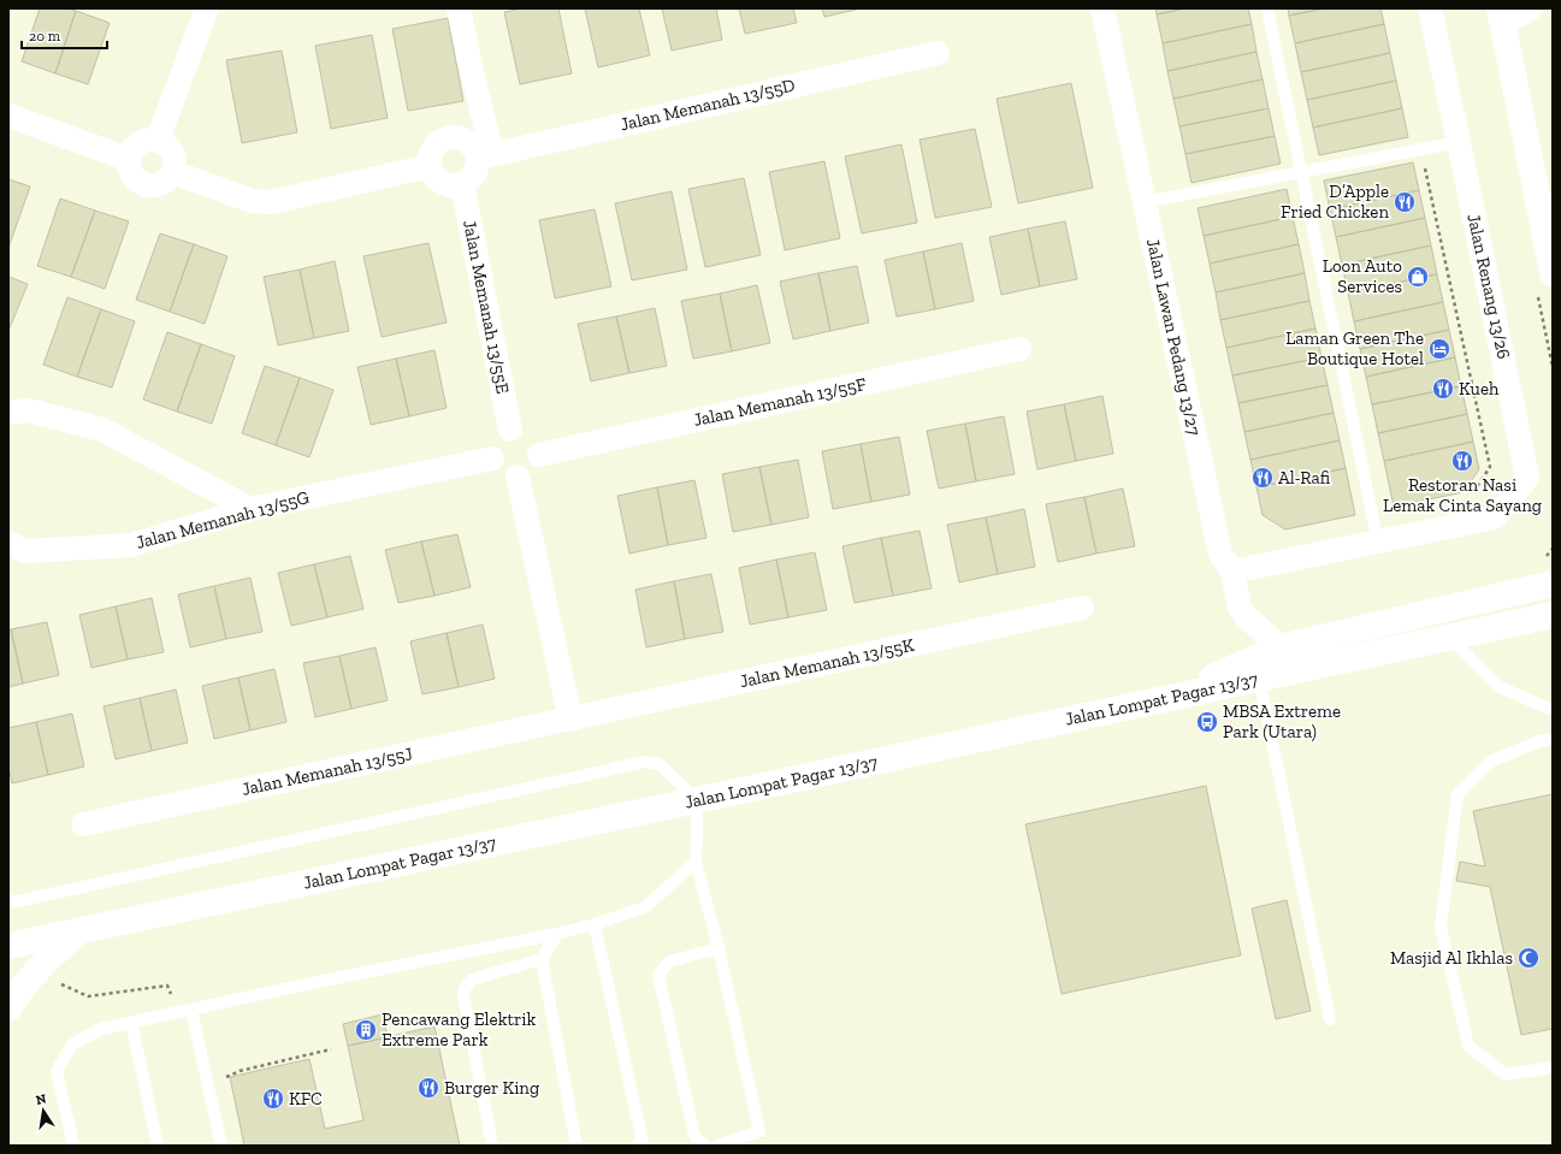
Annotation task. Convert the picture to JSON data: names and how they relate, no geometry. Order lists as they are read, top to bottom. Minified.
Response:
{"streets":{"main road":["Jalan Lompat Pagar 13/37"],"street":["Jalan Memanah 13/55D","Jalan Renang 13/26","Jalan Memanah 13/55E","Jalan Lawan Pedang 13/27","Jalan Memanah 13/55F","Jalan Memanah 13/55G","Jalan Memanah 13/55K","Jalan Memanah 13/55J"]},"crossings":[["Jalan Memanah 13/55D","Jalan Memanah 13/55E"],["Jalan Renang 13/26","Jalan Lawan Pedang 13/27"],["Jalan Memanah 13/55E","Jalan Memanah 13/55F"],["Jalan Memanah 13/55E","Jalan Memanah 13/55G"],["Jalan Memanah 13/55F","Jalan Memanah 13/55G"],["Jalan Memanah 13/55K","Jalan Memanah 13/55J"]],"places":{"restaurant":["D’Apple Fried Chicken","Kueh","Restoran Nasi Lemak Cinta Sayang","Al-Rafi","Burger King","KFC"],"shop":["Loon Auto Services"],"hotel":["Laman Green The Boutique Hotel"],"bus stop":["MBSA Extreme Park (Utara)"],"mosque":["Masjid Al Ikhlas"],"building":["Pencawang Elektrik Extreme Park"]},"scale_bar":"20 m","north":"top"}
